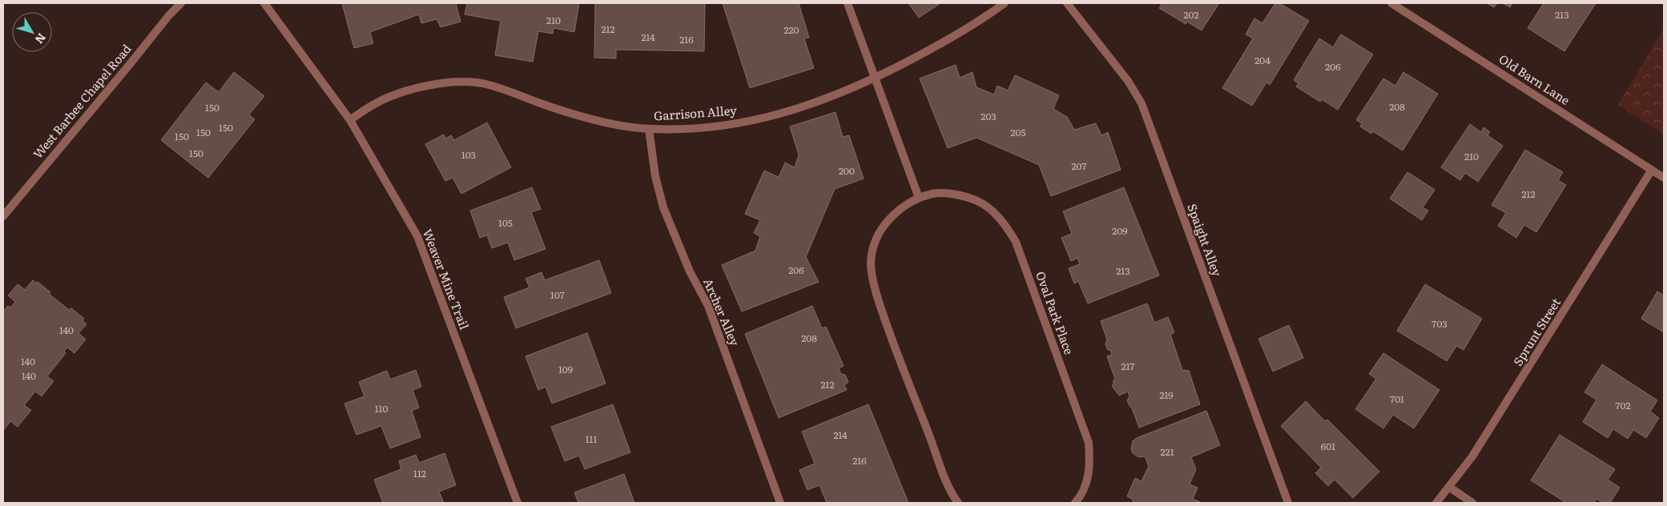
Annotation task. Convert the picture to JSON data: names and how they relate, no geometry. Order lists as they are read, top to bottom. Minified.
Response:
{"streets":{"street":["Old Barn Lane","West Barbee Chapel Road","Garrison Alley","Spaight Alley","Weaver Mine Trail","Archer Alley","Oval Park Place","Sprunt Street"]},"crossings":[["Old Barn Lane","Sprunt Street"],["Garrison Alley","Weaver Mine Trail"],["Garrison Alley","Archer Alley"]],"house_numbers":["202","213","210","212","220","214","216","204","206","208","150","203","150","150","205","150","150","103","210","207","200","212","105","209","206","213","107","703","140","208","140","217","109","140","212","219","701","702","110","214","111","601","221","216","112"],"north":"bottom right"}
